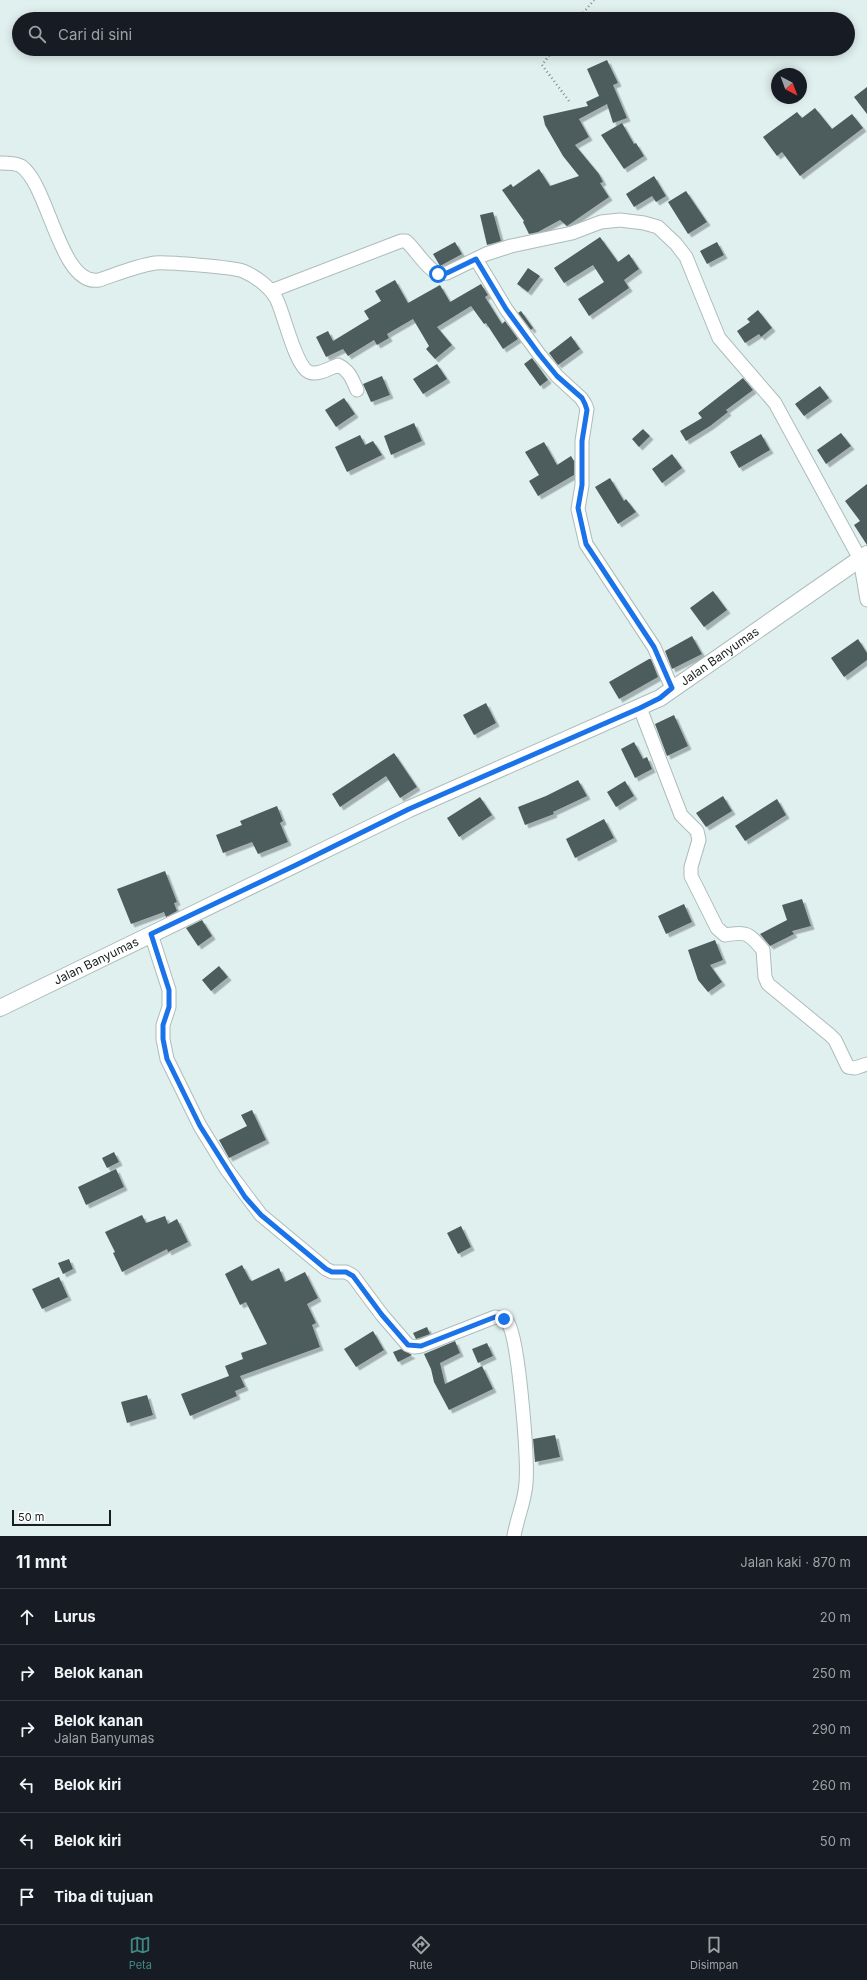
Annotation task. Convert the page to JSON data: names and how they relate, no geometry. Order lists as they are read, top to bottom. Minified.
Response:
{"streets":{"street":["Jalan Banyumas"]},"scale_bar":"50 m","north":"bottom right","page":{"search":"Cari di sini","scale":"50 m","heading":["11 mnt","Jalan kaki · 870 m"],"list":[["Lurus","20 m"],["Belok kanan","250 m"],["Belok kanan","Jalan Banyumas","290 m"],["Belok kiri","260 m"],["Belok kiri","50 m"],"Tiba di tujuan"],"nav":["Peta","Rute","Disimpan"]}}
